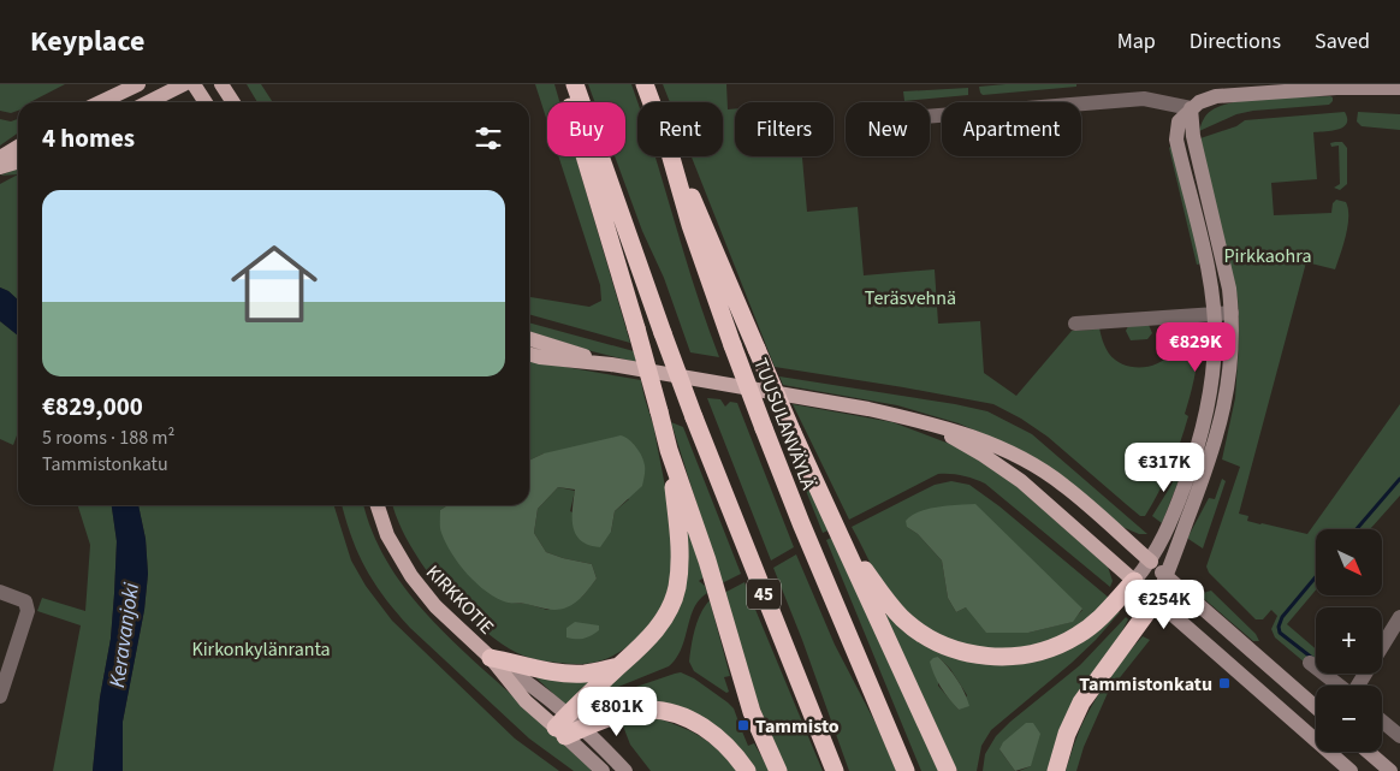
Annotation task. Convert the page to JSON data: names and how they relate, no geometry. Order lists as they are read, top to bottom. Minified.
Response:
{"streets":{"highway":["TUUSULANVÄYLÄ","45"],"main road":["KIRKKOTIE"]},"water":["Keravanjoki"],"parks":["Pirkkaohra","Teräsvehnä","Kirkonkylänranta"],"places":{"transit":["Tammistonkatu","Tammisto"]},"north":"bottom right","page":{"header":"Keyplace","nav":["Map","Directions","Saved"],"chip":["Buy","Rent","Filters","New","Apartment"],"heading":"4 homes","list":[{"name":"€829,000","note":"5 rooms · 188 m² · Tammistonkatu"}],"price":["€829K","€317K","€254K","€801K"],"map_buttons":["+","−"]}}
